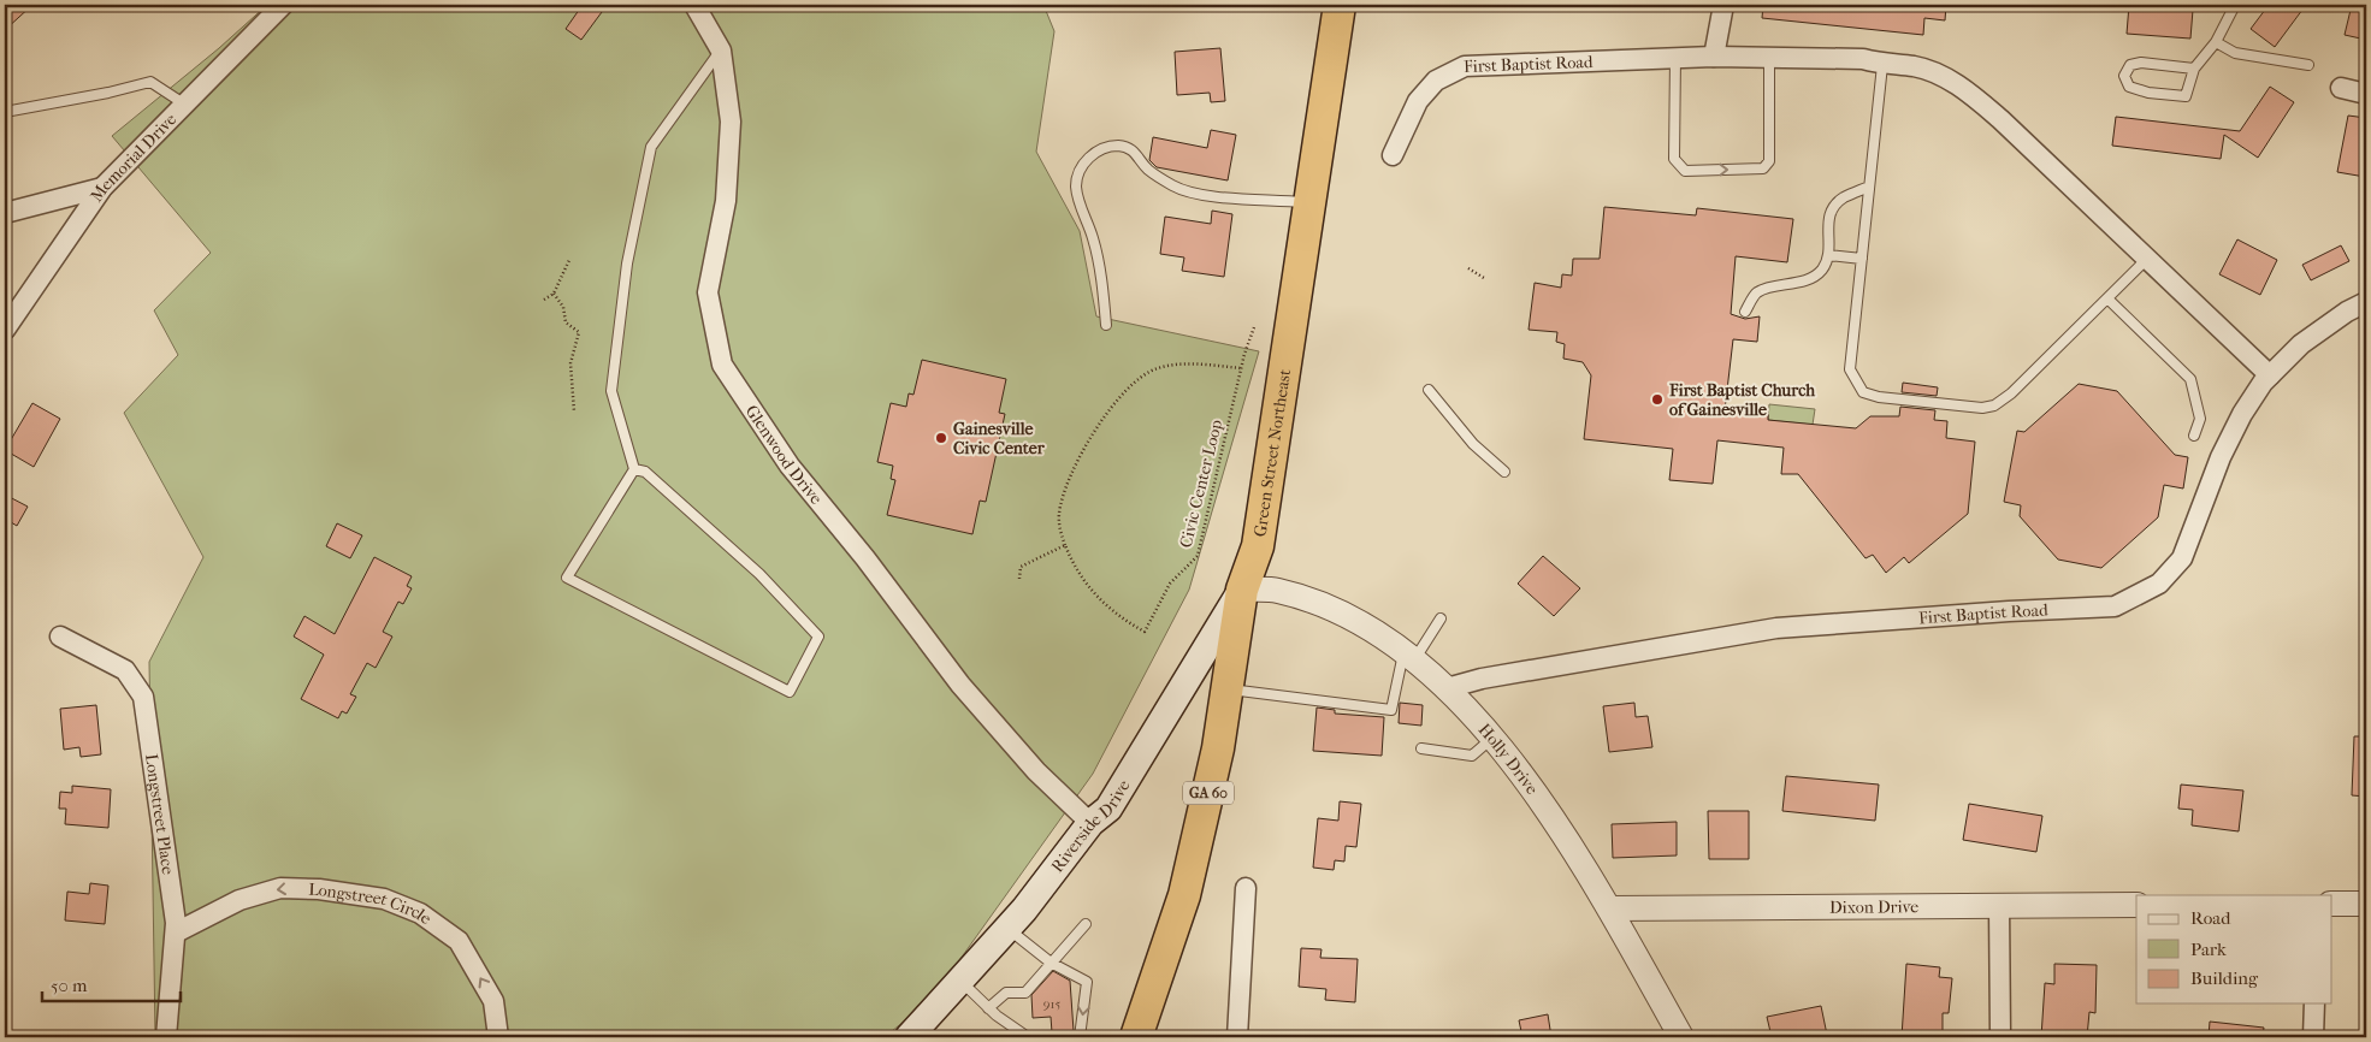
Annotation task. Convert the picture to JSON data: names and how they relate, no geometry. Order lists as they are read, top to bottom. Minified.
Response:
{"streets":{"highway":["Green Street Northeast","GA 60"],"main road":["Riverside Drive"],"street":["First Baptist Road","Memorial Drive","Glenwood Drive","Holly Drive","Longstreet Place","Dixon Drive","Longstreet Circle"],"path":["Civic Center Loop"]},"crossings":[["First Baptist Road","Holly Drive"],["Glenwood Drive","Riverside Drive"],["Green Street Northeast","Holly Drive"],["Green Street Northeast","Riverside Drive"],["Holly Drive","Riverside Drive"],["Holly Drive","Dixon Drive"],["Longstreet Place","Longstreet Circle"]],"one_way":["Longstreet Circle"],"places":["First Baptist Church of Gainesville","Gainesville Civic Center"],"house_numbers":["915"],"legend":["Road","Park","Building"],"scale_bar":"50 m"}
